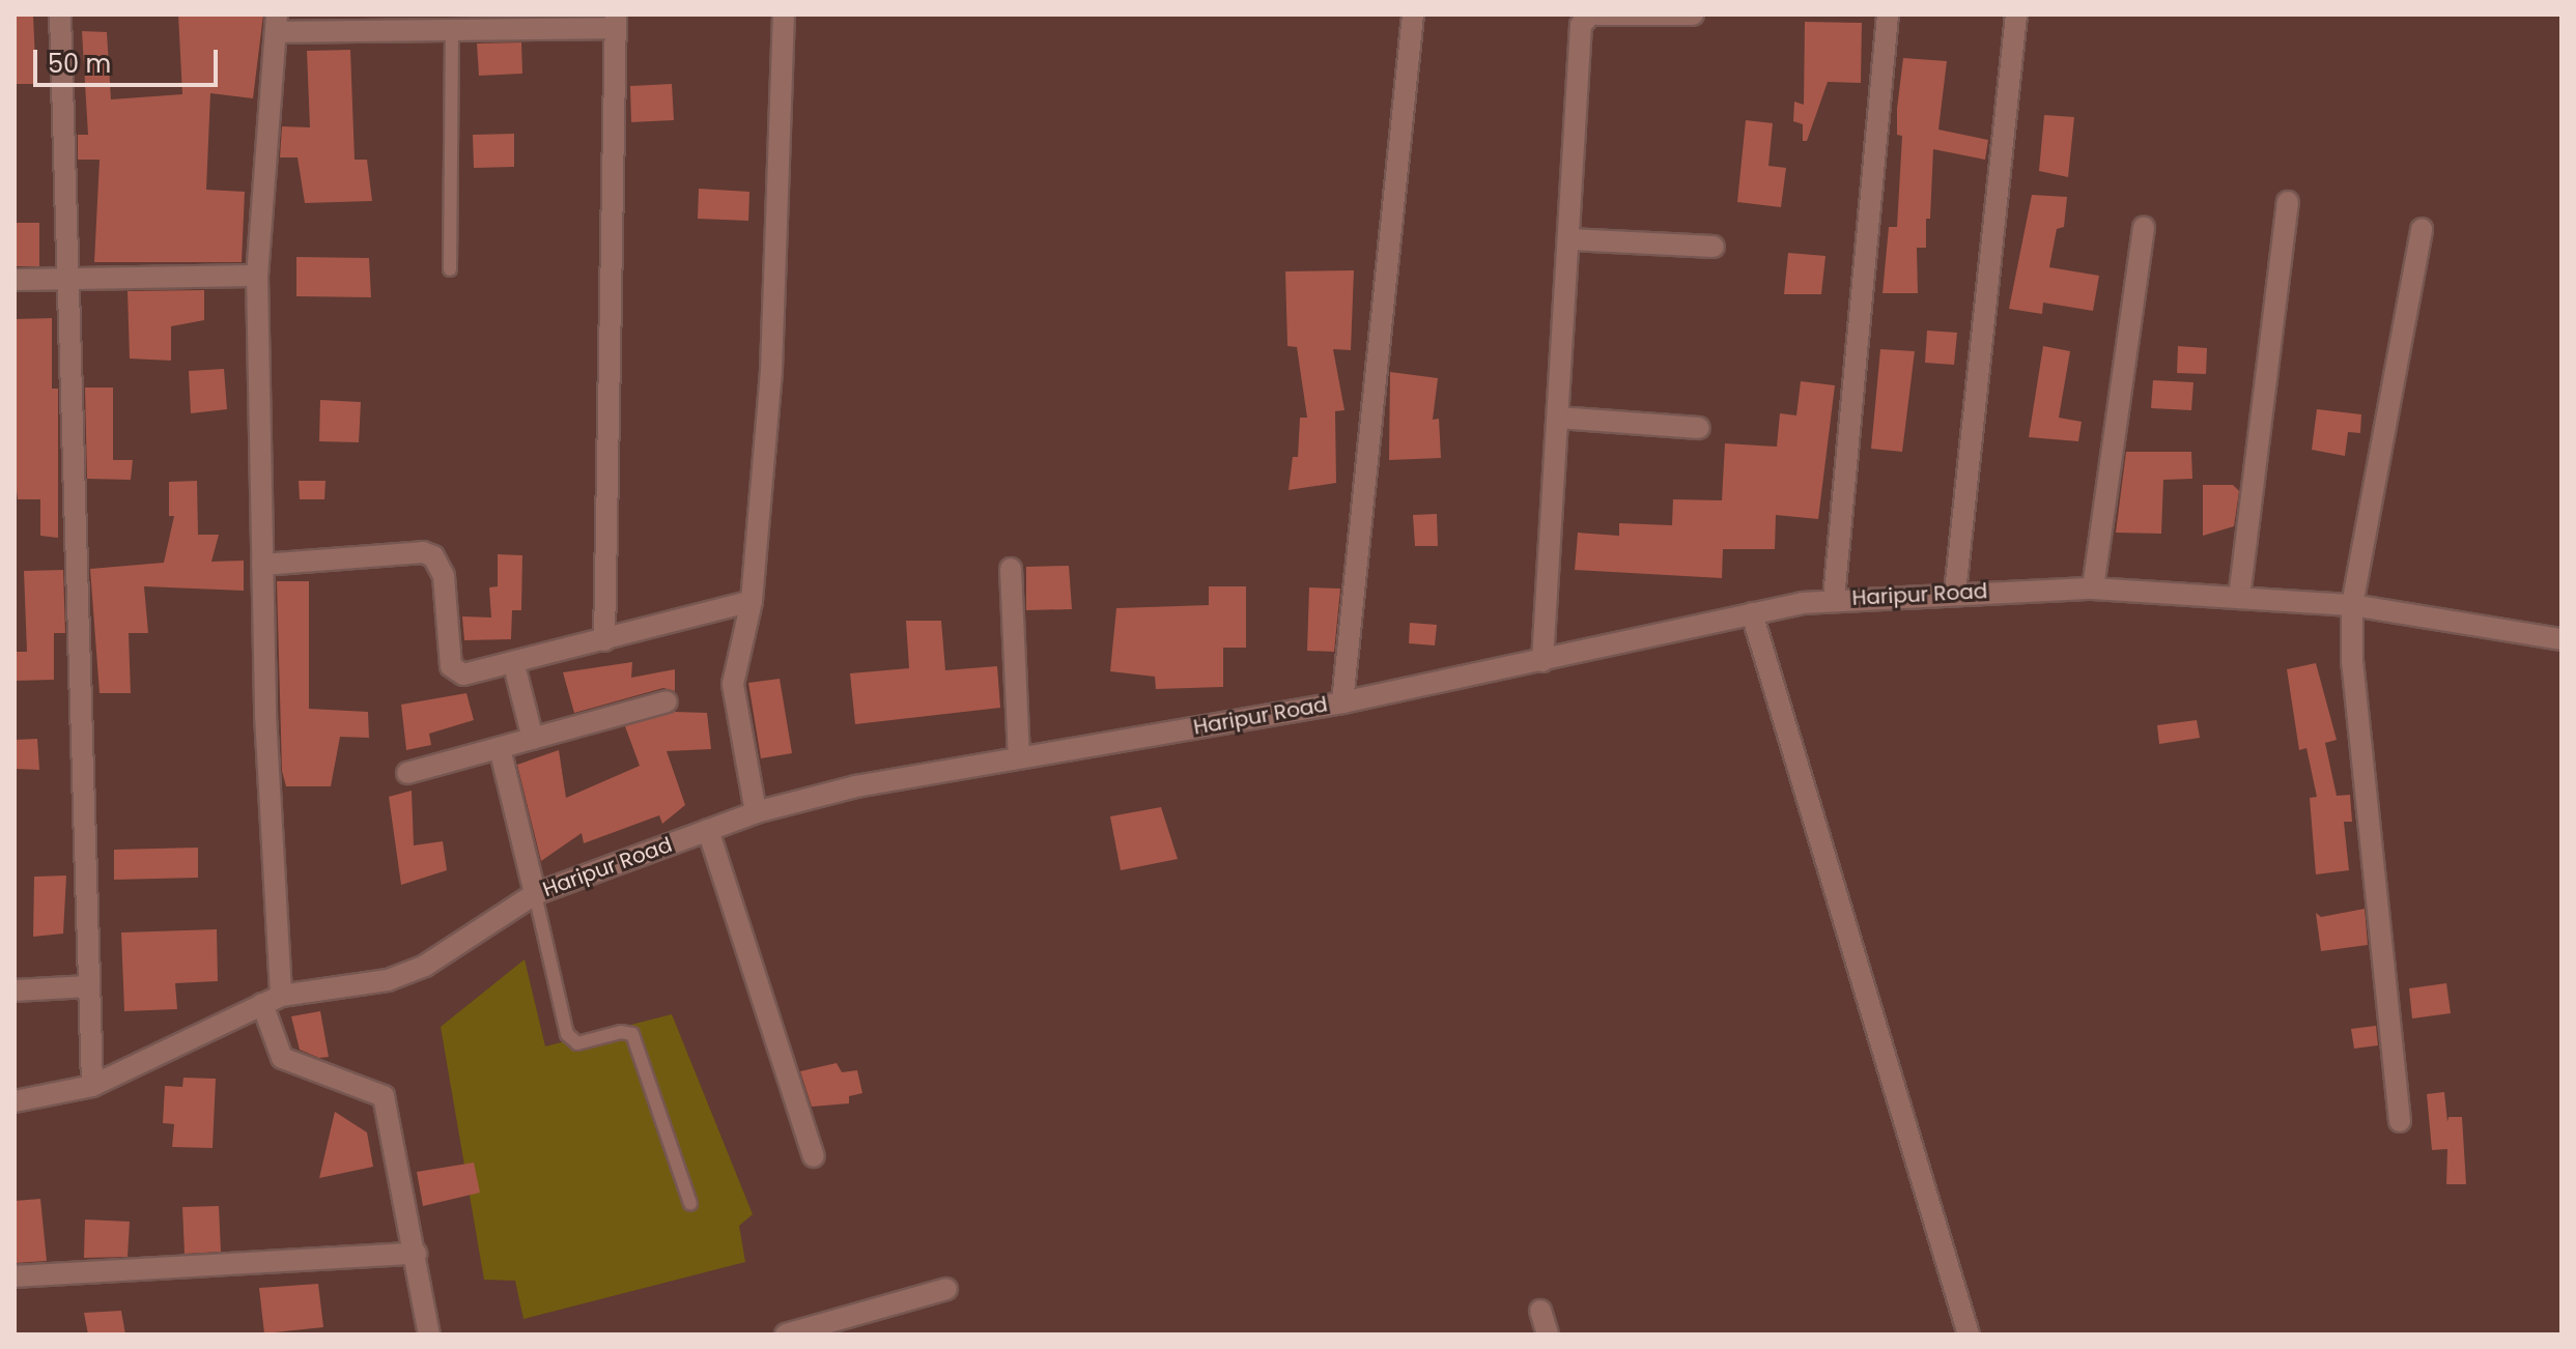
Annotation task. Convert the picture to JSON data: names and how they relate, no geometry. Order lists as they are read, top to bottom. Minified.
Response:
{"streets":{"street":["Haripur Road"]},"scale_bar":"50 m"}
